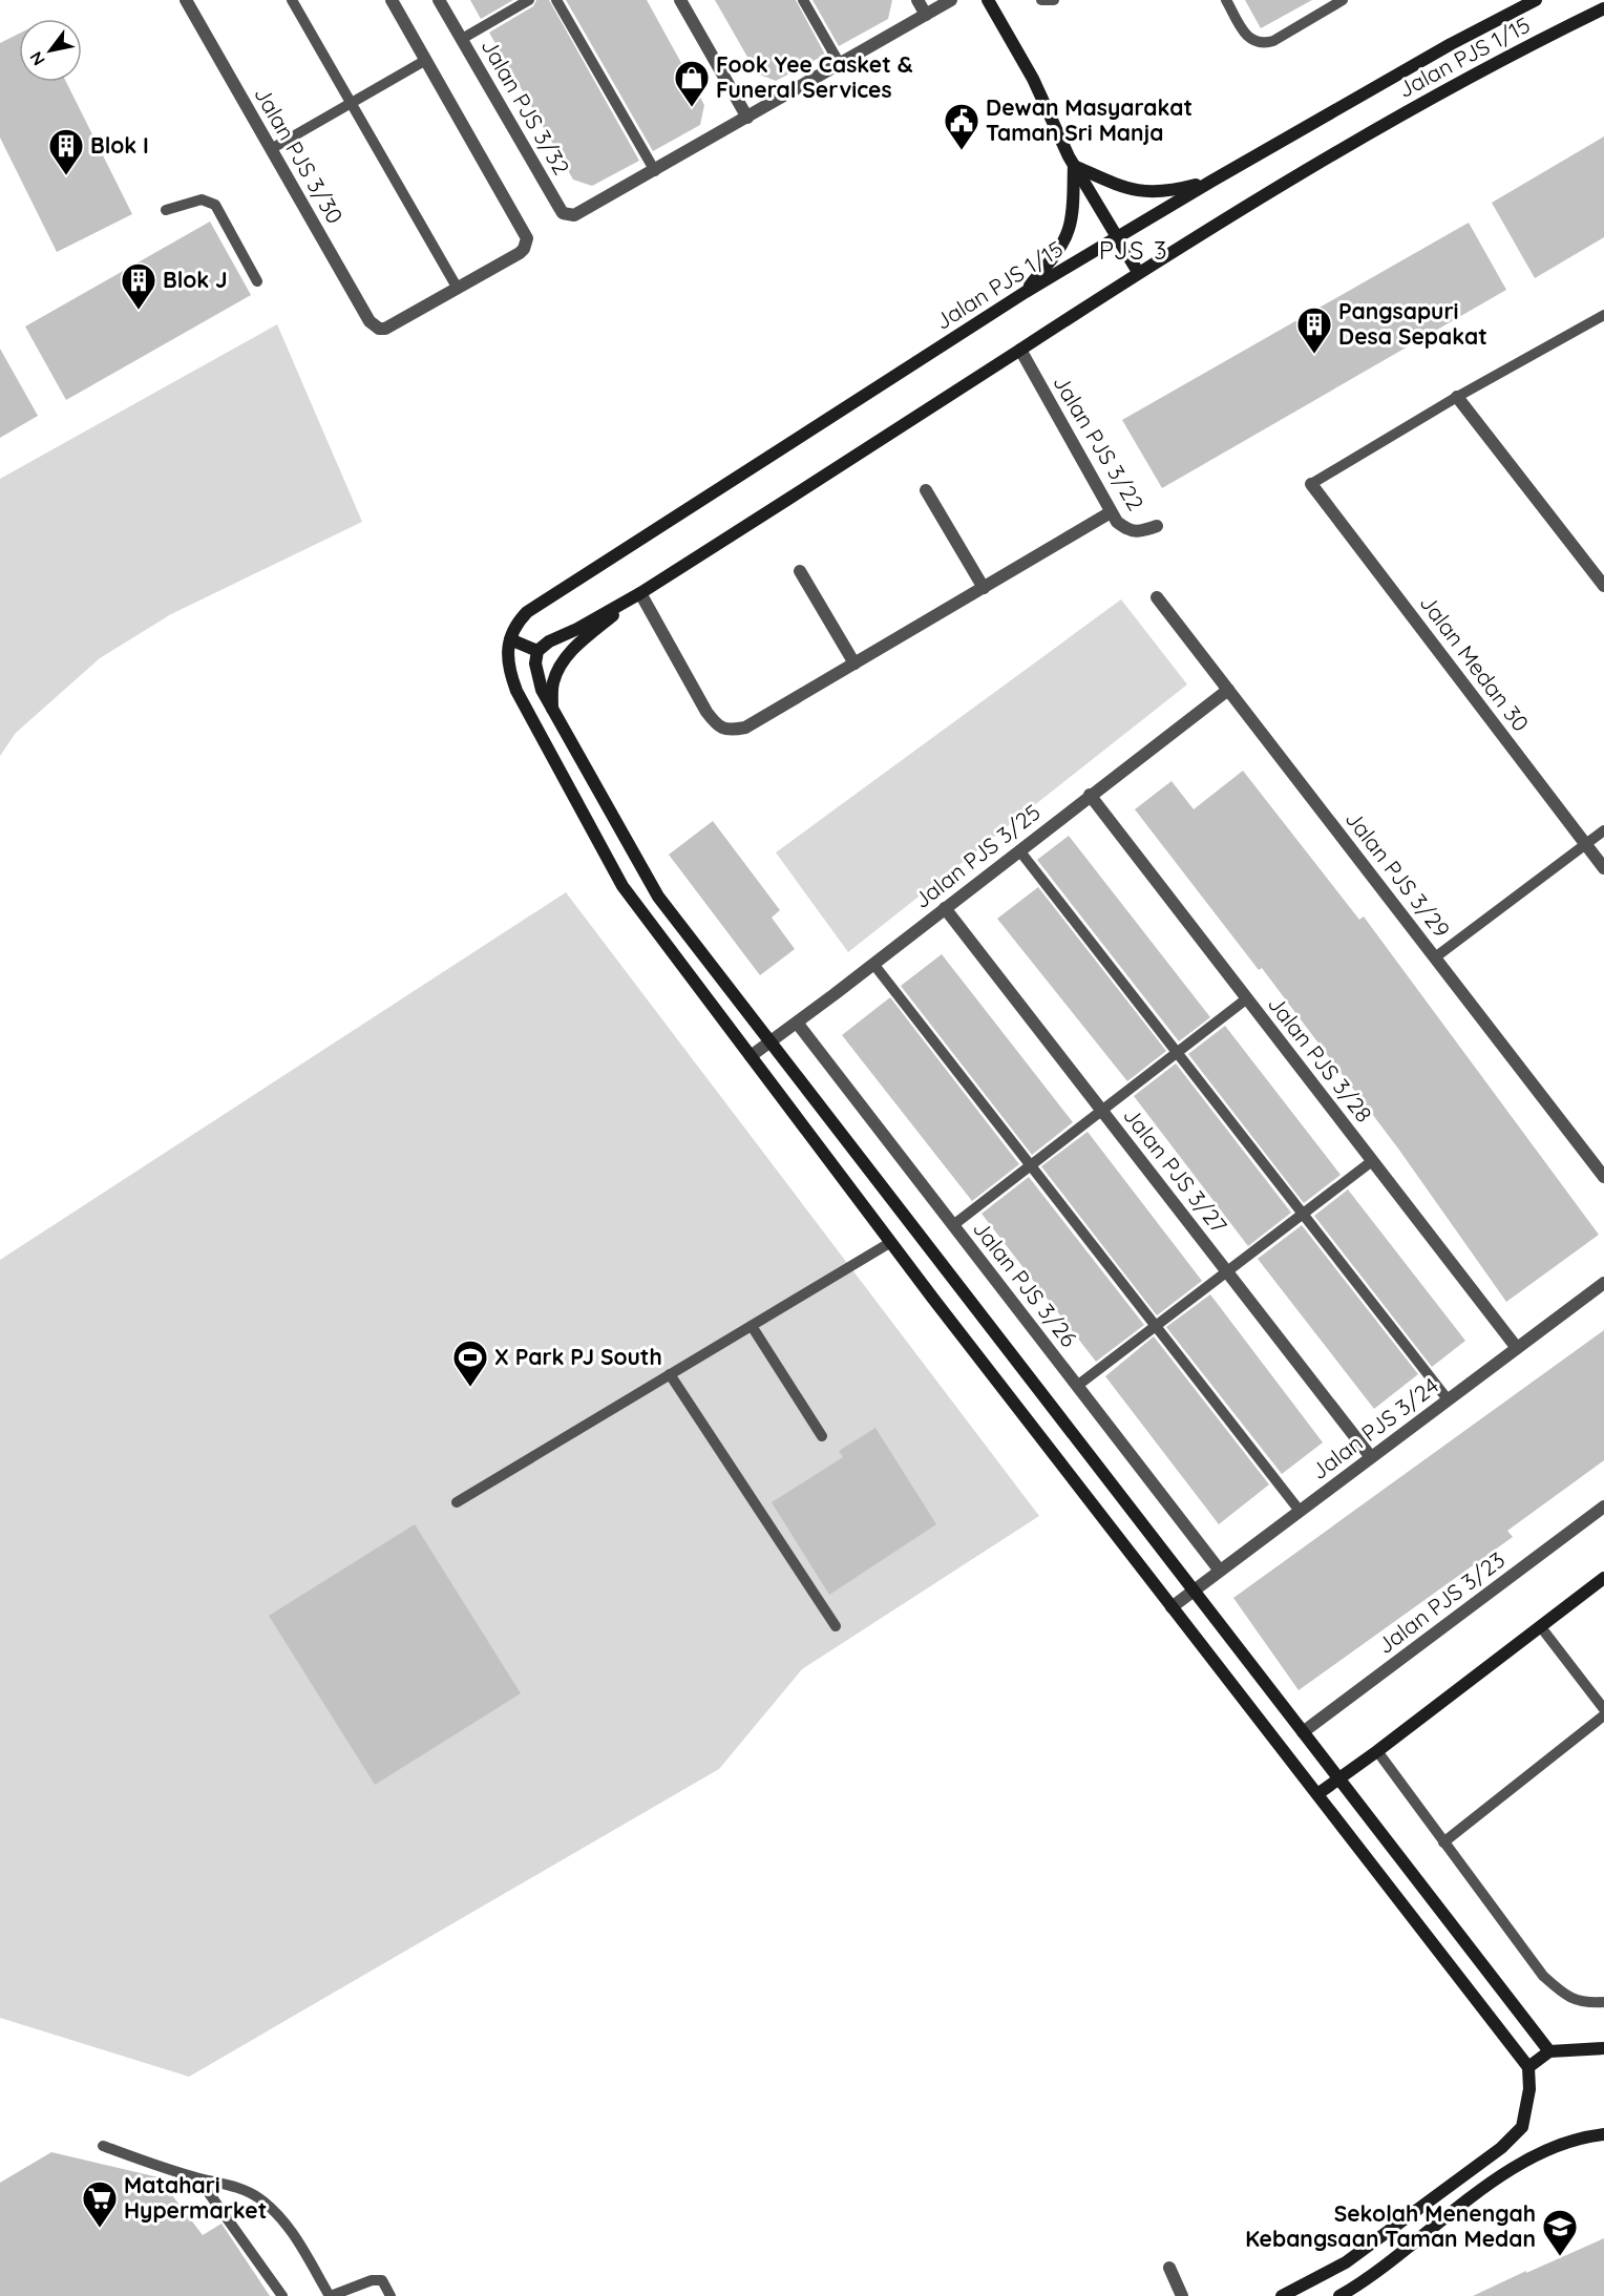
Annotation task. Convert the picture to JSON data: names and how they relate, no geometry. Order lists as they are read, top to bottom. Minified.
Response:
{"streets":{"main road":["Jalan PJS 1/15"],"street":["Jalan PJS 3/32","Jalan PJS 3/30","Jalan PJS 3/22","Jalan Medan 30","Jalan PJS 3/25","Jalan PJS 3/29","Jalan PJS 3/28","Jalan PJS 3/27","Jalan PJS 3/26","Jalan PJS 3/24","Jalan PJS 3/23"]},"crossings":[["Jalan PJS 1/15","Jalan PJS 3/22"],["Jalan PJS 3/25","Jalan PJS 3/29"],["Jalan PJS 3/25","Jalan PJS 3/28"],["Jalan PJS 3/25","Jalan PJS 3/27"],["Jalan PJS 3/25","Jalan PJS 3/26"],["Jalan PJS 3/28","Jalan PJS 3/24"],["Jalan PJS 3/27","Jalan PJS 3/24"],["Jalan PJS 3/26","Jalan PJS 3/24"]],"districts":["PJS 3"],"places":{"shop":["Fook Yee Casket & Funeral Services"],"public building":["Dewan Masyarakat Taman Sri Manja"],"building":["Blok I","Blok J","Pangsapuri Desa Sepakat"],"sports":["X Park PJ South"],"supermarket":["Matahari Hypermarket"],"school or university":["Sekolah Menengah Kebangsaan Taman Medan"]},"north":"bottom left"}
